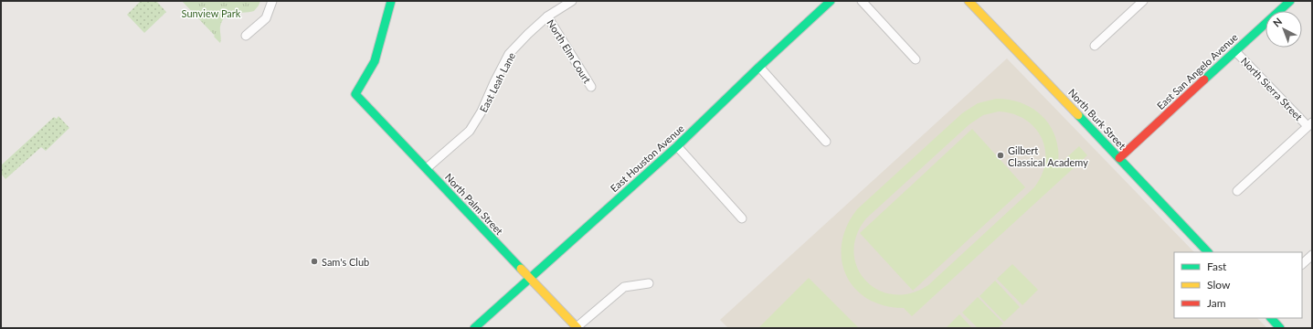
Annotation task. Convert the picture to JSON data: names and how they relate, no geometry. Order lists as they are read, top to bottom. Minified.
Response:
{"streets":{"street":["North Elm Court","East San Angelo Avenue","East Leah Lane","North Sierra Street","North Burk Street","East Houston Avenue","North Palm Street"]},"crossings":[["North Elm Court","East Leah Lane"],["East San Angelo Avenue","North Sierra Street"],["East San Angelo Avenue","North Burk Street"],["East Leah Lane","North Palm Street"],["East Houston Avenue","North Palm Street"]],"parks":["Sunview Park"],"places":["Gilbert Classical Academy","Sam's Club"],"legend":["Fast","Slow","Jam"],"north":"top left"}
